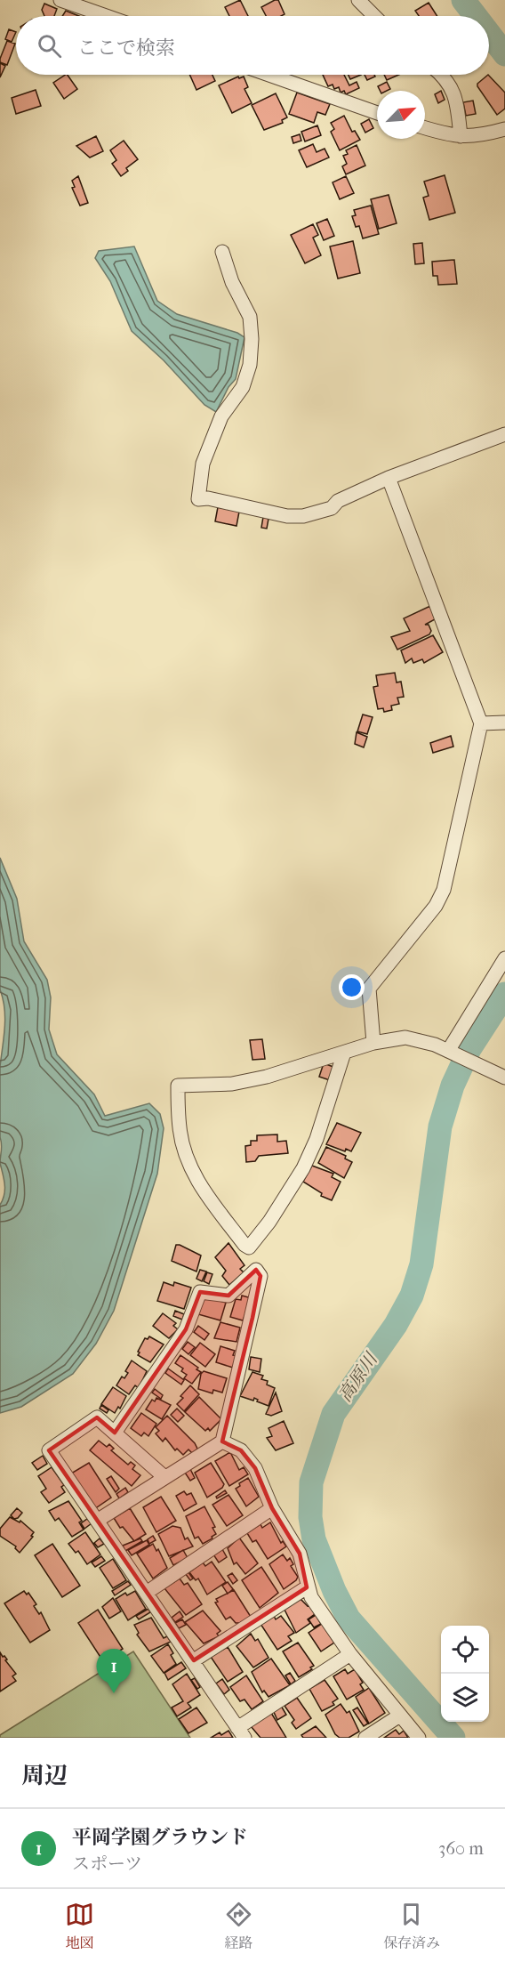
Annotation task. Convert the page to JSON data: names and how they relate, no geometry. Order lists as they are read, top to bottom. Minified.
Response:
{"water":["高原川"],"north":"top right","page":{"search":"ここで検索","pins":"1","heading":"周辺","list":[{"mark":"1","name":"平岡学園グラウンド","note":"スポーツ","value":"360 m"}],"nav":["地図","経路","保存済み"]}}
